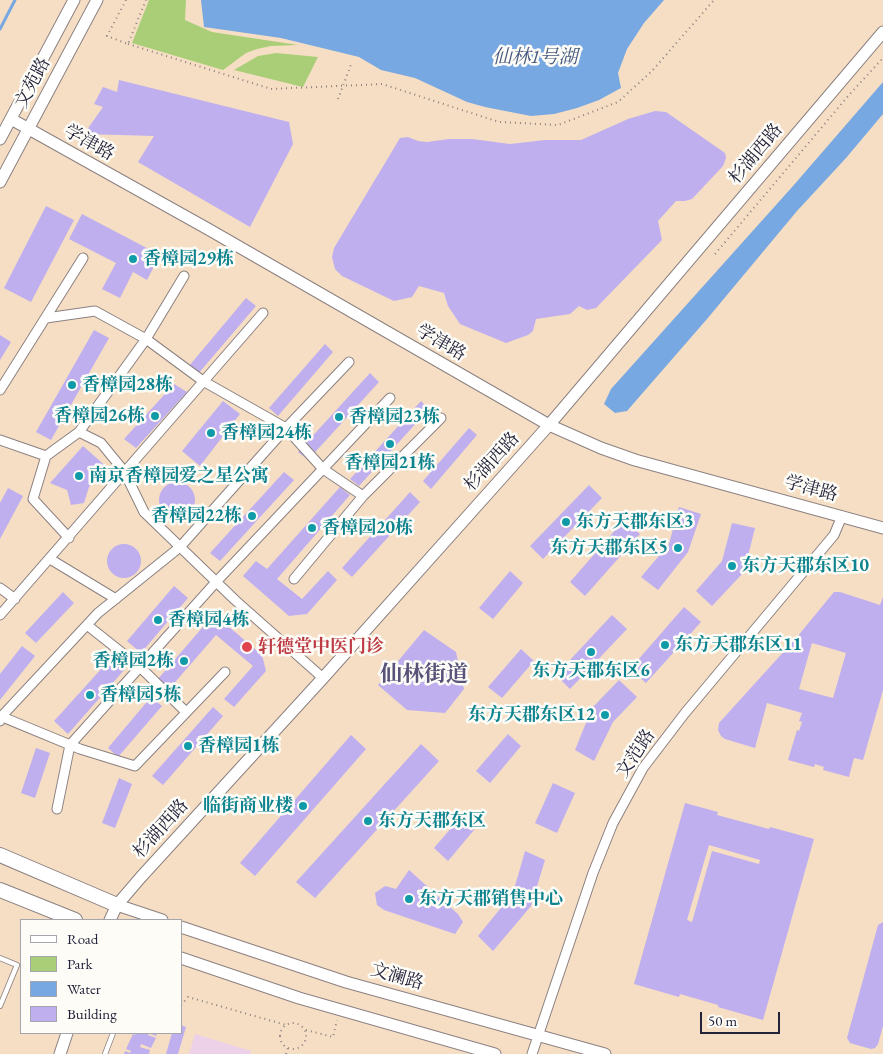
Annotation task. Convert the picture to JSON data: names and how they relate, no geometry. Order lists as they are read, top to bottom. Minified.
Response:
{"streets":{"street":["文苑路","学津路","杉湖西路","文范路","文澜路"]},"crossings":[["文苑路","学津路"],["学津路","杉湖西路"],["学津路","文范路"],["文范路","文澜路"]],"districts":["仙林街道"],"water":["仙林1号湖"],"places":["香樟园29栋","香樟园28栋","香樟园26栋","香樟园23栋","香樟园24栋","香樟园21栋","南京香樟园爱之星公寓","香樟园22栋","东方天郡东区3","香樟园20栋","东方天郡东区5","东方天郡东区10","香樟园4栋","东方天郡东区11","轩德堂中医门诊","东方天郡东区6","香樟园2栋","香樟园5栋","东方天郡东区12","香樟园1栋","临街商业楼","东方天郡东区","东方天郡销售中心"],"legend":["Road","Park","Water","Building"],"scale_bar":"50 m"}
